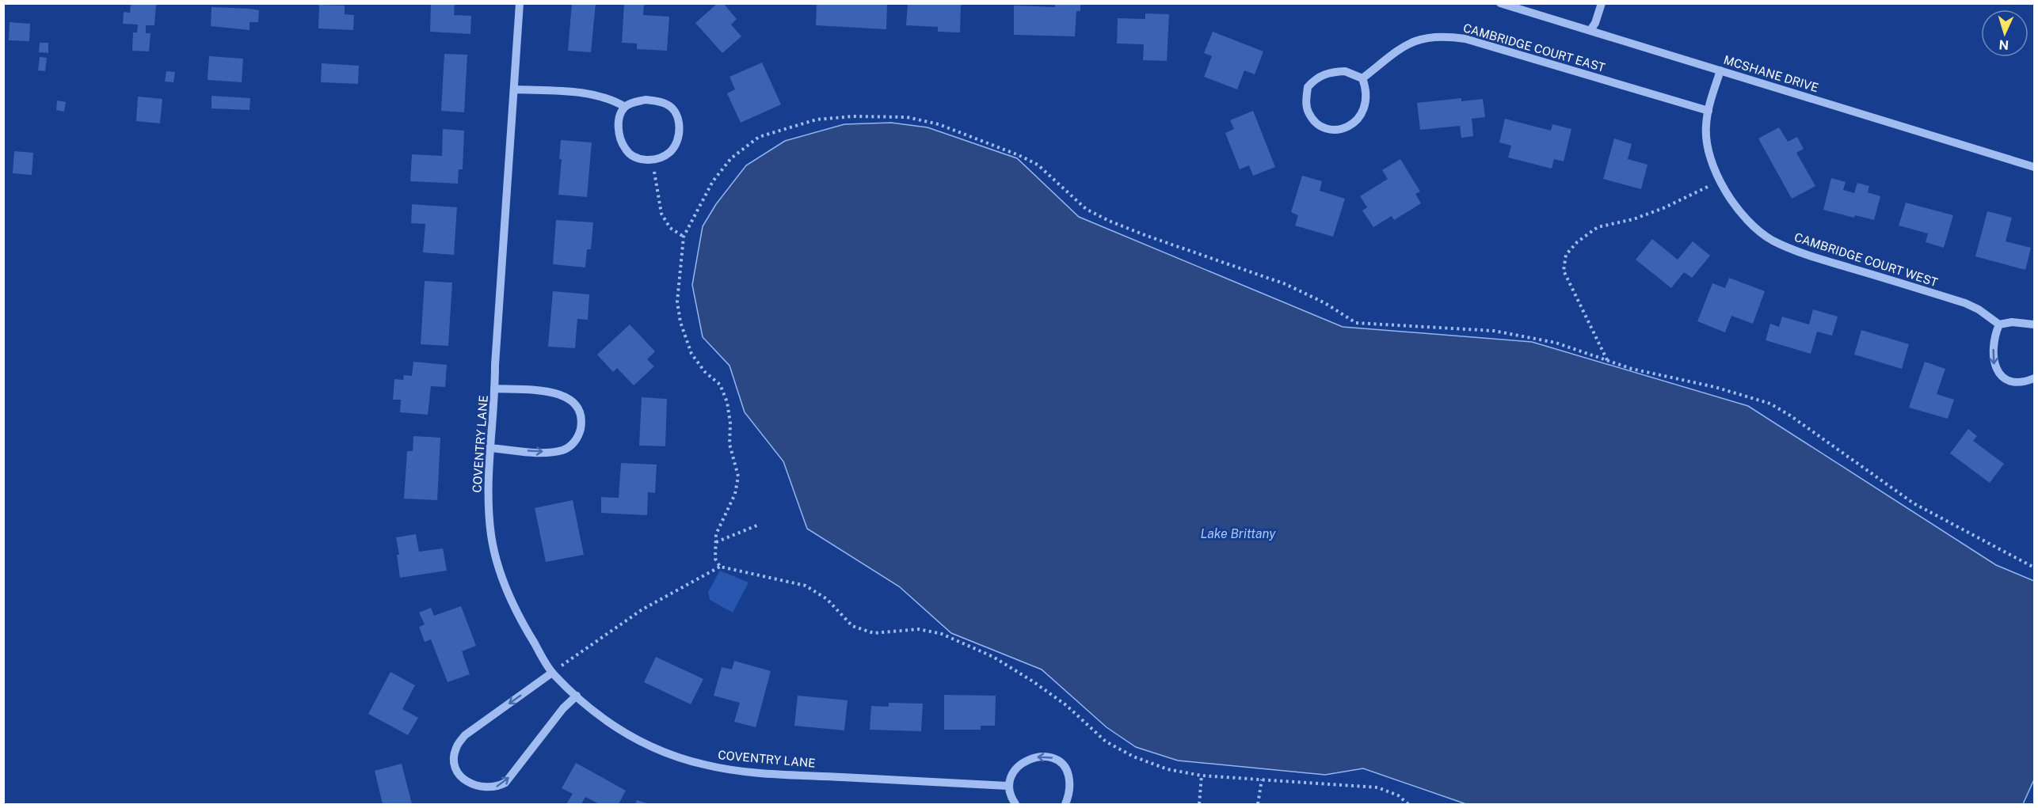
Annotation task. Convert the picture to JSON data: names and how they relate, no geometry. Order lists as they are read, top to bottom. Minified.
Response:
{"streets":{"street":["CAMBRIDGE COURT EAST","MCSHANE DRIVE","CAMBRIDGE COURT WEST","COVENTRY LANE"]},"crossings":[["CAMBRIDGE COURT EAST","CAMBRIDGE COURT WEST"],["MCSHANE DRIVE","CAMBRIDGE COURT WEST"]],"water":["Lake Brittany"],"north":"bottom"}
